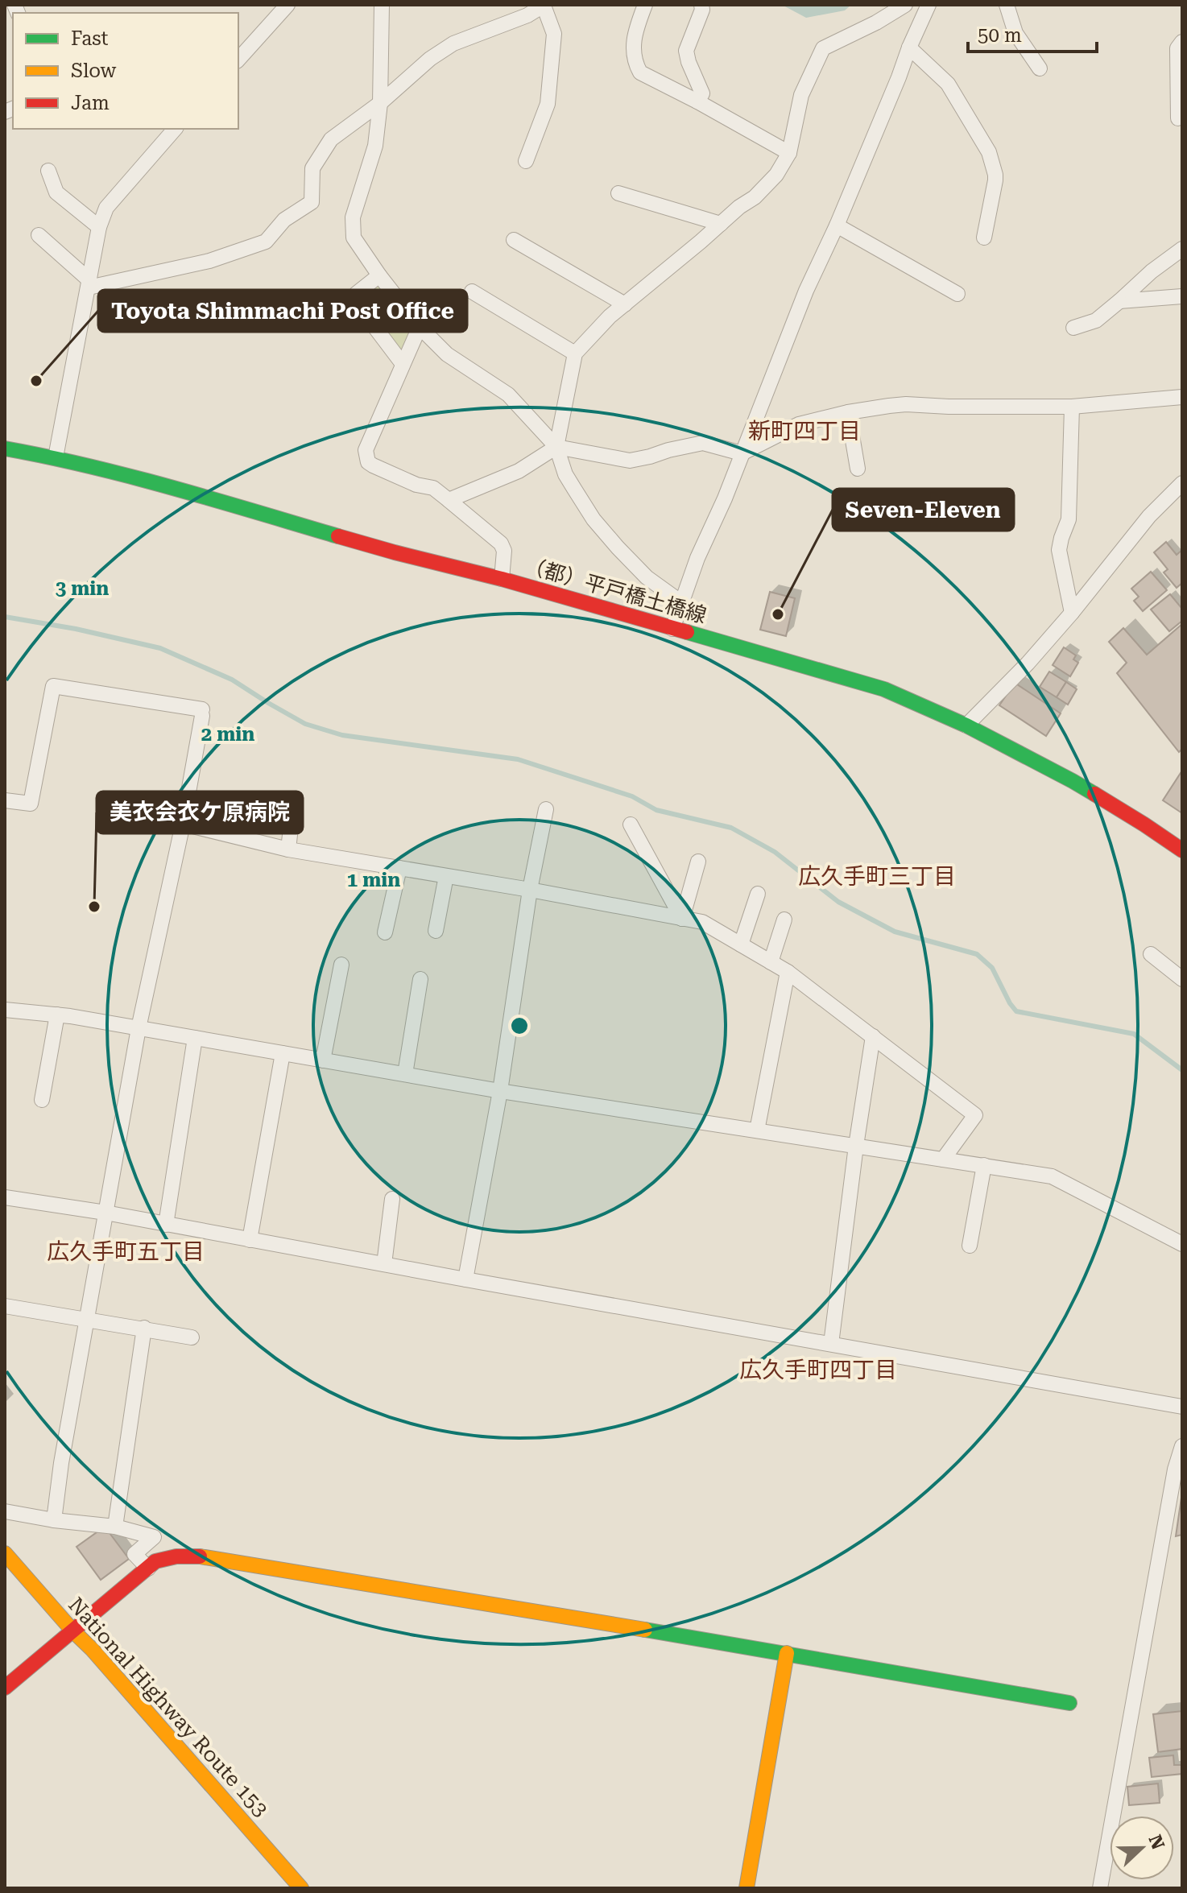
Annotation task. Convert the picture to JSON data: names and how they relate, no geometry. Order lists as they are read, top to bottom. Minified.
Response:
{"streets":{"main road":["（都）平戸橋土橋線","National Highway Route 153"]},"districts":["新町四丁目","広久手町三丁目","広久手町五丁目","広久手町四丁目"],"places":["Toyota Shimmachi Post Office","Seven-Eleven","美衣会衣ケ原病院"],"legend":["Fast","Slow","Jam"],"scale_bar":"50 m","north":"right","rings":["3 min","2 min","1 min"]}
